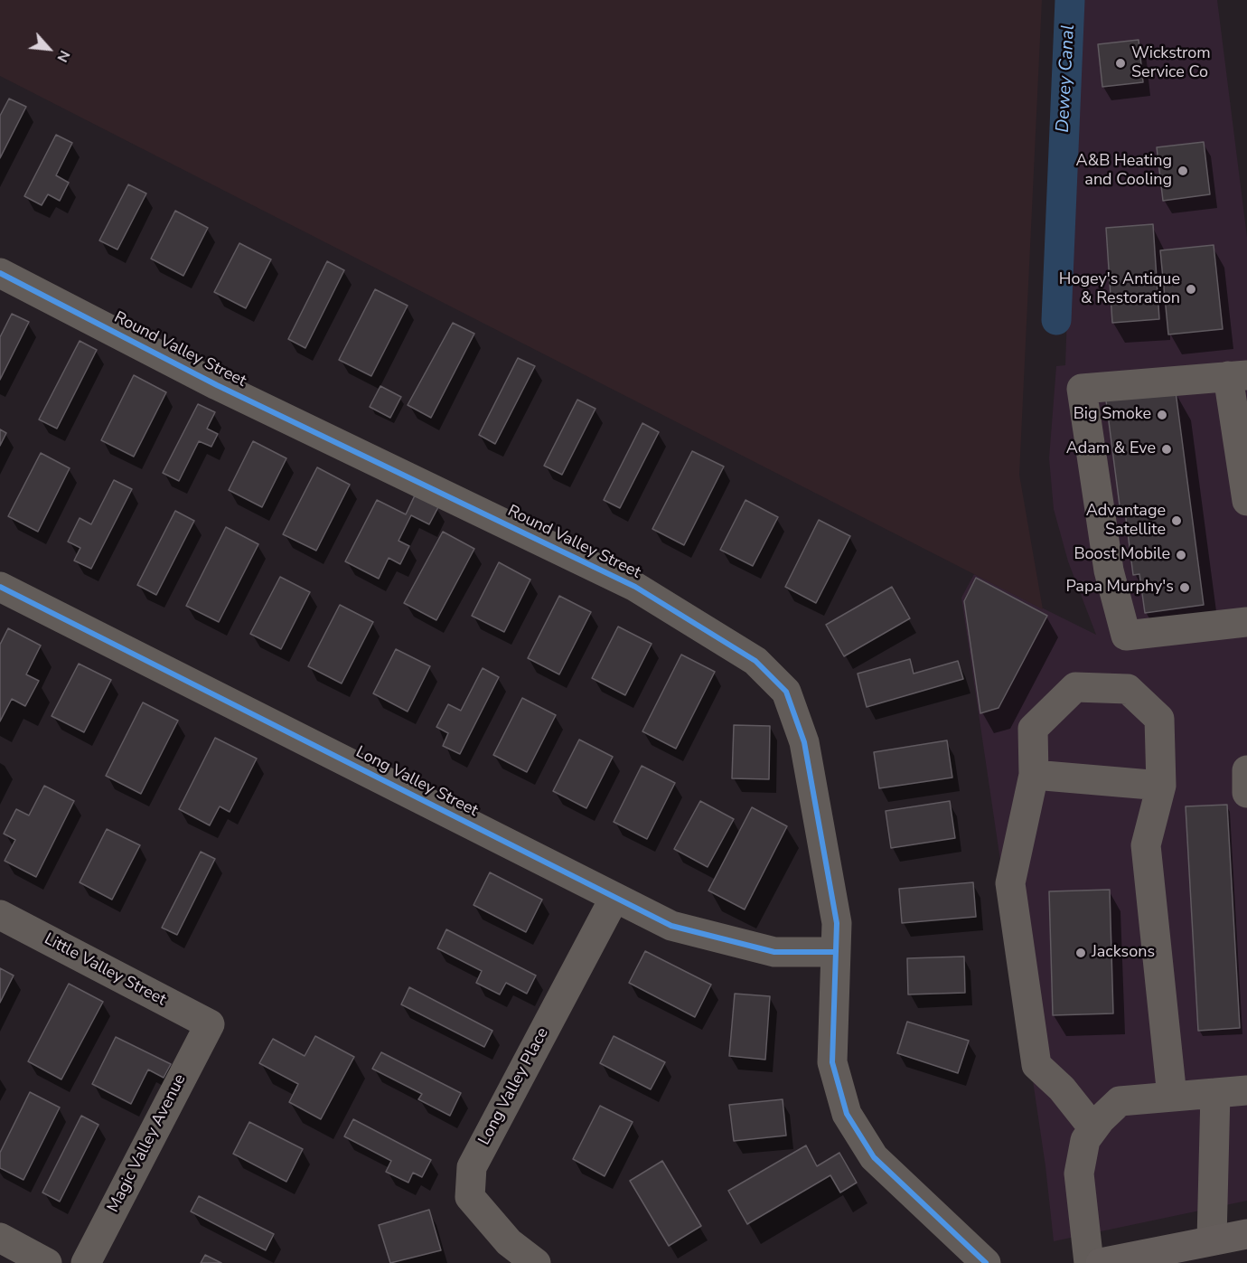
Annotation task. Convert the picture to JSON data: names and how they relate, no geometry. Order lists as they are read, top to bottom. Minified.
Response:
{"streets":{"street":["Round Valley Street","Long Valley Street","Little Valley Street","Long Valley Place","Magic Valley Avenue"]},"crossings":[["Round Valley Street","Long Valley Street"],["Long Valley Street","Long Valley Place"],["Little Valley Street","Magic Valley Avenue"]],"water":["Dewey Canal"],"places":["Wickstrom Service Co","A&B Heating and Cooling","Hogey's Antique & Restoration","Big Smoke","Adam & Eve","Advantage Satellite","Boost Mobile","Papa Murphy's","Jacksons"],"north":"bottom right"}
